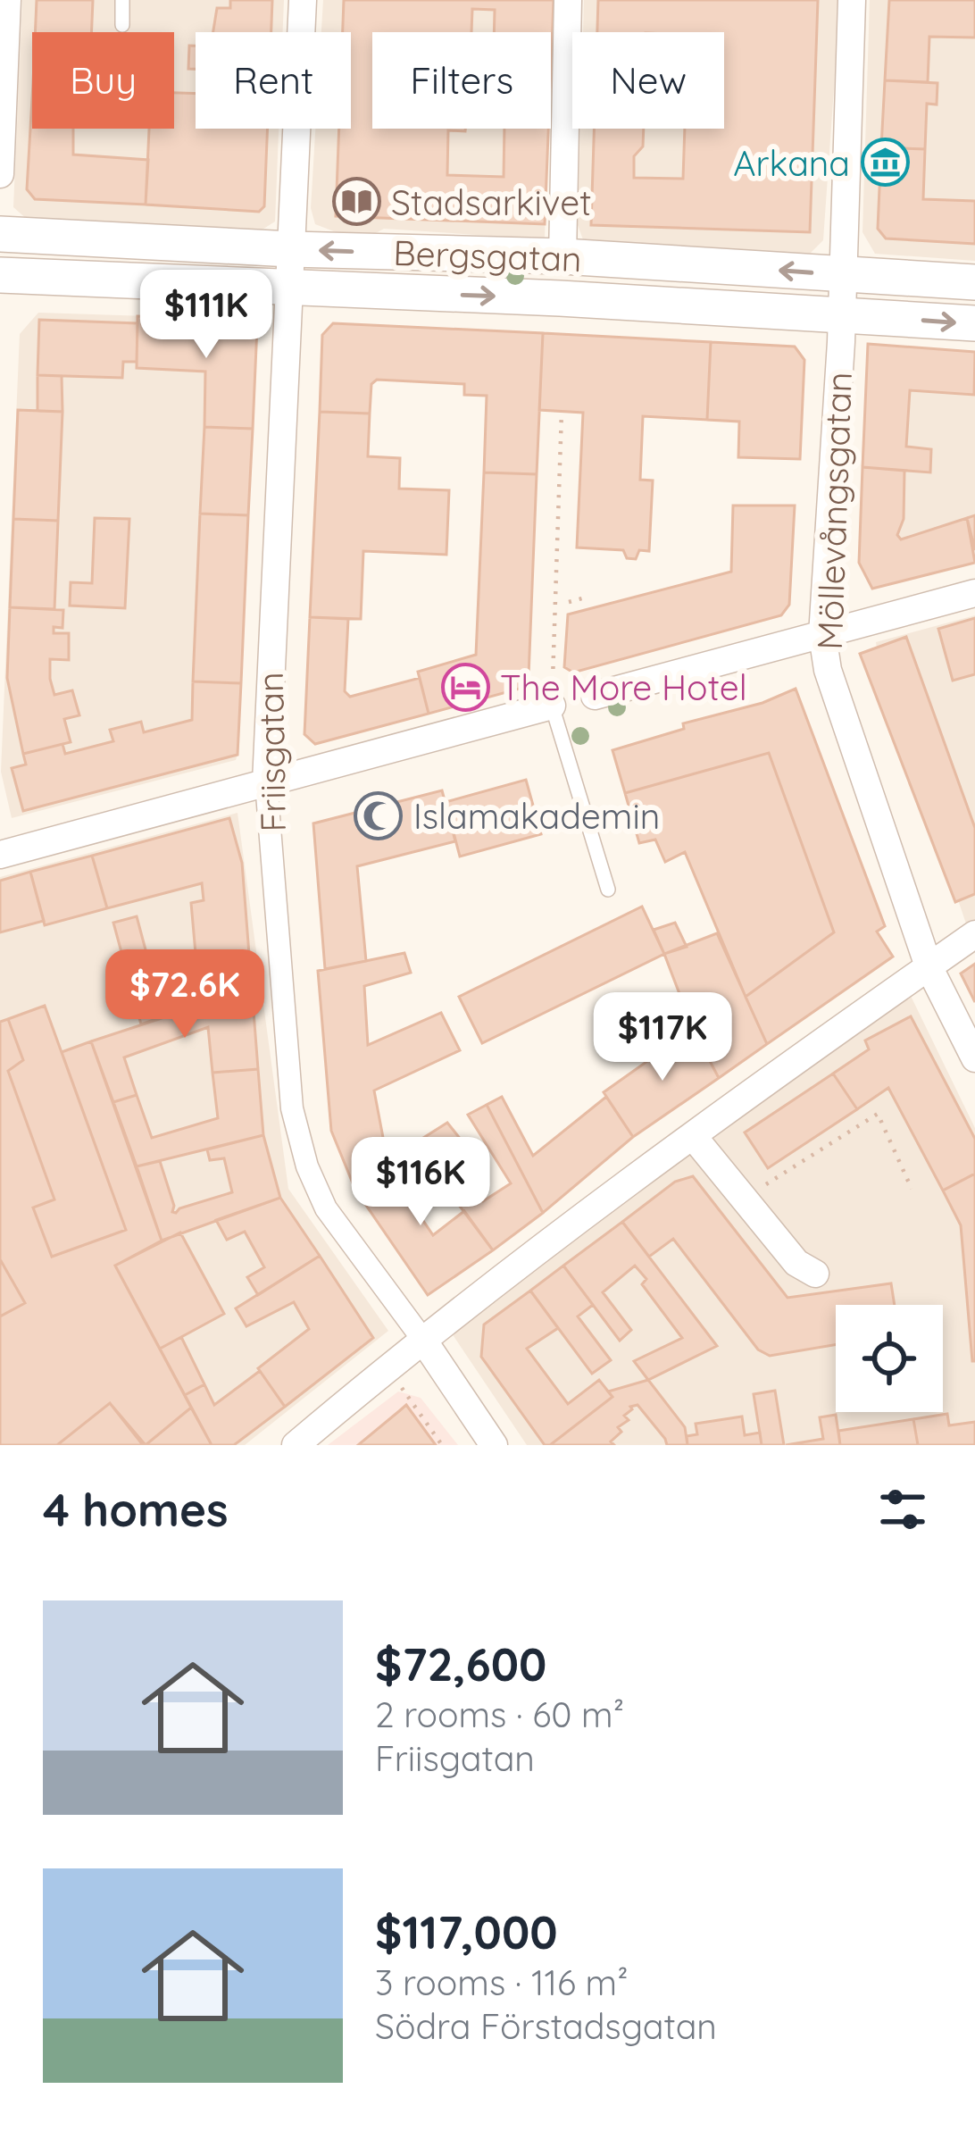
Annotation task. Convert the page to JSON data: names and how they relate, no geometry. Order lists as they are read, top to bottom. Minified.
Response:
{"streets":{"street":["Bergsgatan","Möllevångsgatan","Friisgatan"]},"crossings":[["Bergsgatan","Möllevångsgatan"],["Bergsgatan","Friisgatan"]],"places":{"museum":["Arkana"],"library":["Stadsarkivet"],"hotel":["The More Hotel"],"mosque":["Islamakademin"]},"page":{"chip":["Buy","Rent","Filters","New"],"price":["$111K","$72.6K","$117K","$116K"],"heading":"4 homes","list":[{"name":"$72,600","note":"2 rooms · 60 m² · Friisgatan"},{"name":"$117,000","note":"3 rooms · 116 m² · Södra Förstadsgatan"}]}}
